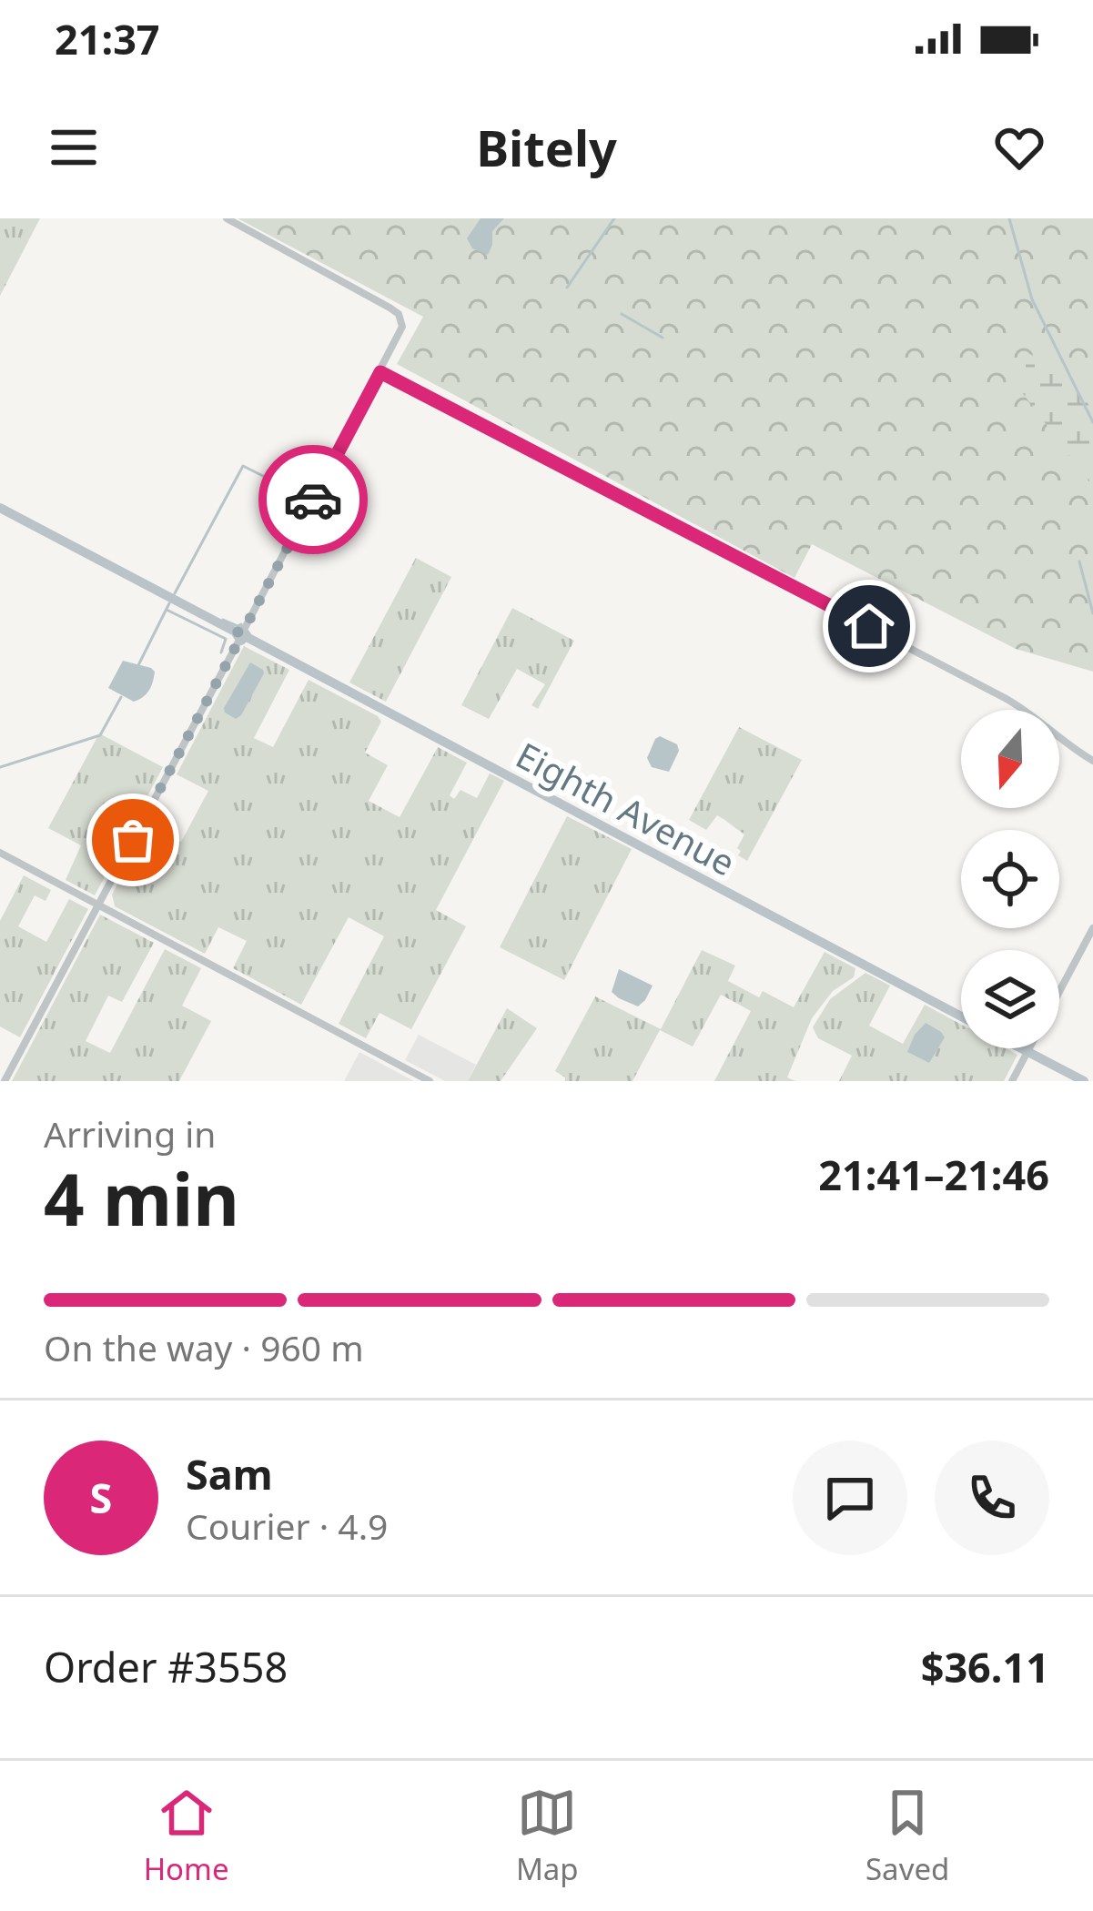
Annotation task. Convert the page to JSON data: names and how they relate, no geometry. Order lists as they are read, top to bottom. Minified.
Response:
{"streets":{"main road":["Eighth Avenue"]},"north":"bottom","page":{"status":"21:37","header":"Bitely","heading":["4 min","Arriving in","21:41–21:46"],"panel":["Sam","Courier · 4.9","Order #3558","$36.11"],"bar":"On the way · 960 m","round":"S","tabs":["Home","Map","Saved"]}}
